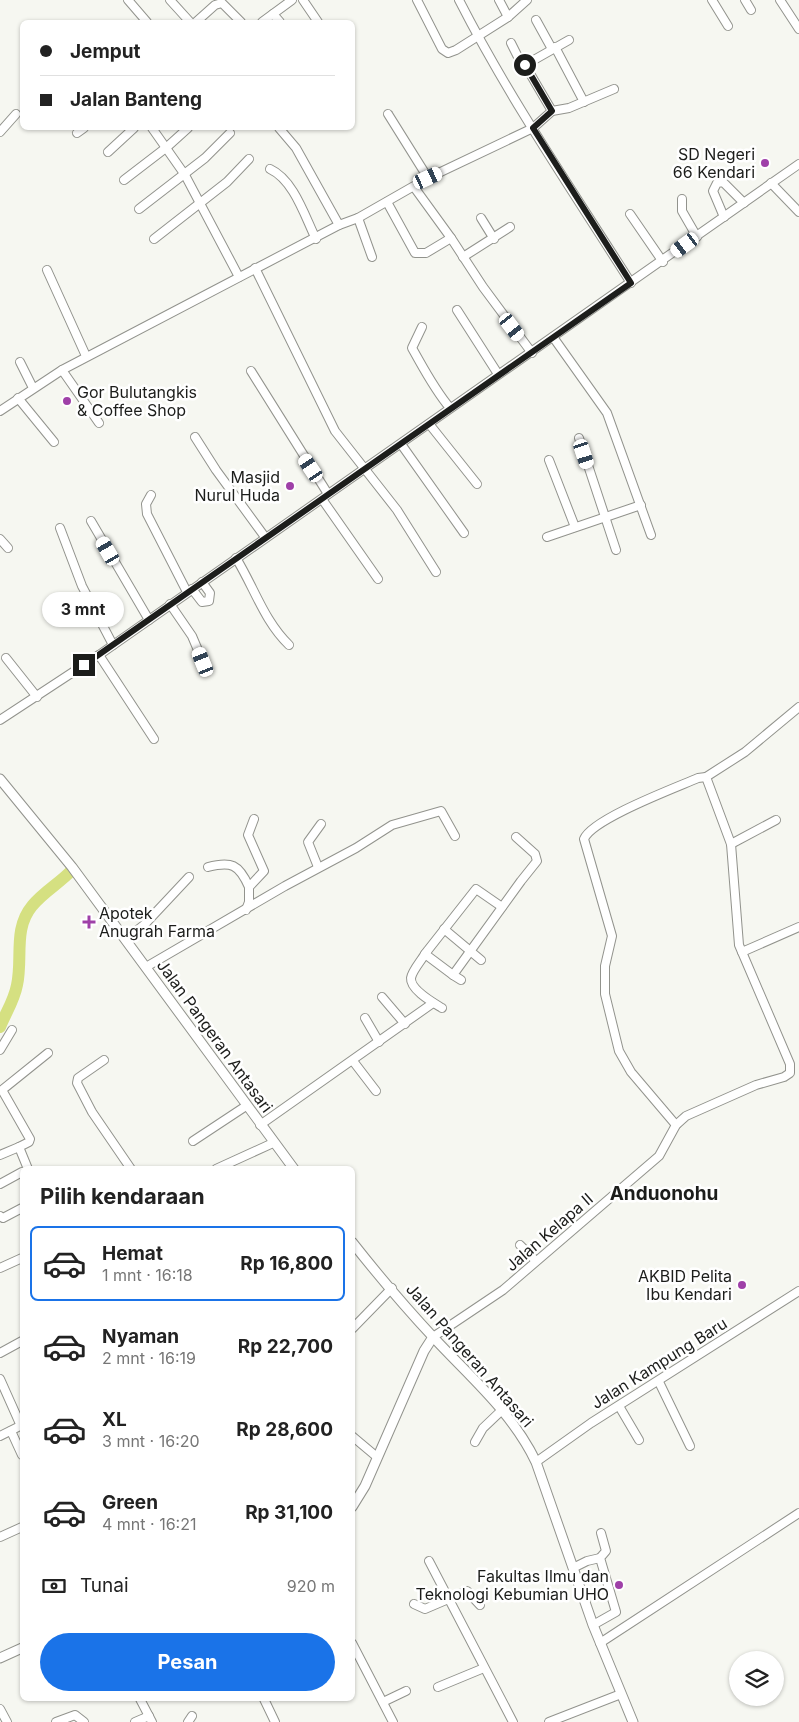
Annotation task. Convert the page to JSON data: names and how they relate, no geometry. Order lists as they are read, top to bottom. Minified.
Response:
{"streets":{"street":["Jalan Pangeran Antasari","Jalan Kelapa II","Jalan Kampung Baru"]},"crossings":[["Jalan Pangeran Antasari","Jalan Kelapa II"],["Jalan Pangeran Antasari","Jalan Kampung Baru"]],"districts":["Anduonohu"],"places":{"other":["SD Negeri 66 Kendari","Gor Bulutangkis & Coffee Shop","Masjid Nurul Huda","AKBID Pelita Ibu Kendari","Fakultas Ilmu dan Teknologi Kebumian UHO"],"health":["Apotek Anugrah Farma"]},"page":{"banner":["Jemput","Jalan Banteng"],"bubble":"3 mnt","heading":"Pilih kendaraan","list":[{"name":"Hemat","note":"1 mnt · 16:18","value":"Rp 16,800"},{"name":"Nyaman","note":"2 mnt · 16:19","value":"Rp 22,700"},{"name":"XL","note":"3 mnt · 16:20","value":"Rp 28,600"},{"name":"Green","note":"4 mnt · 16:21","value":"Rp 31,100"}],"pay":["Tunai","920 m"],"buttons":"Pesan"}}
